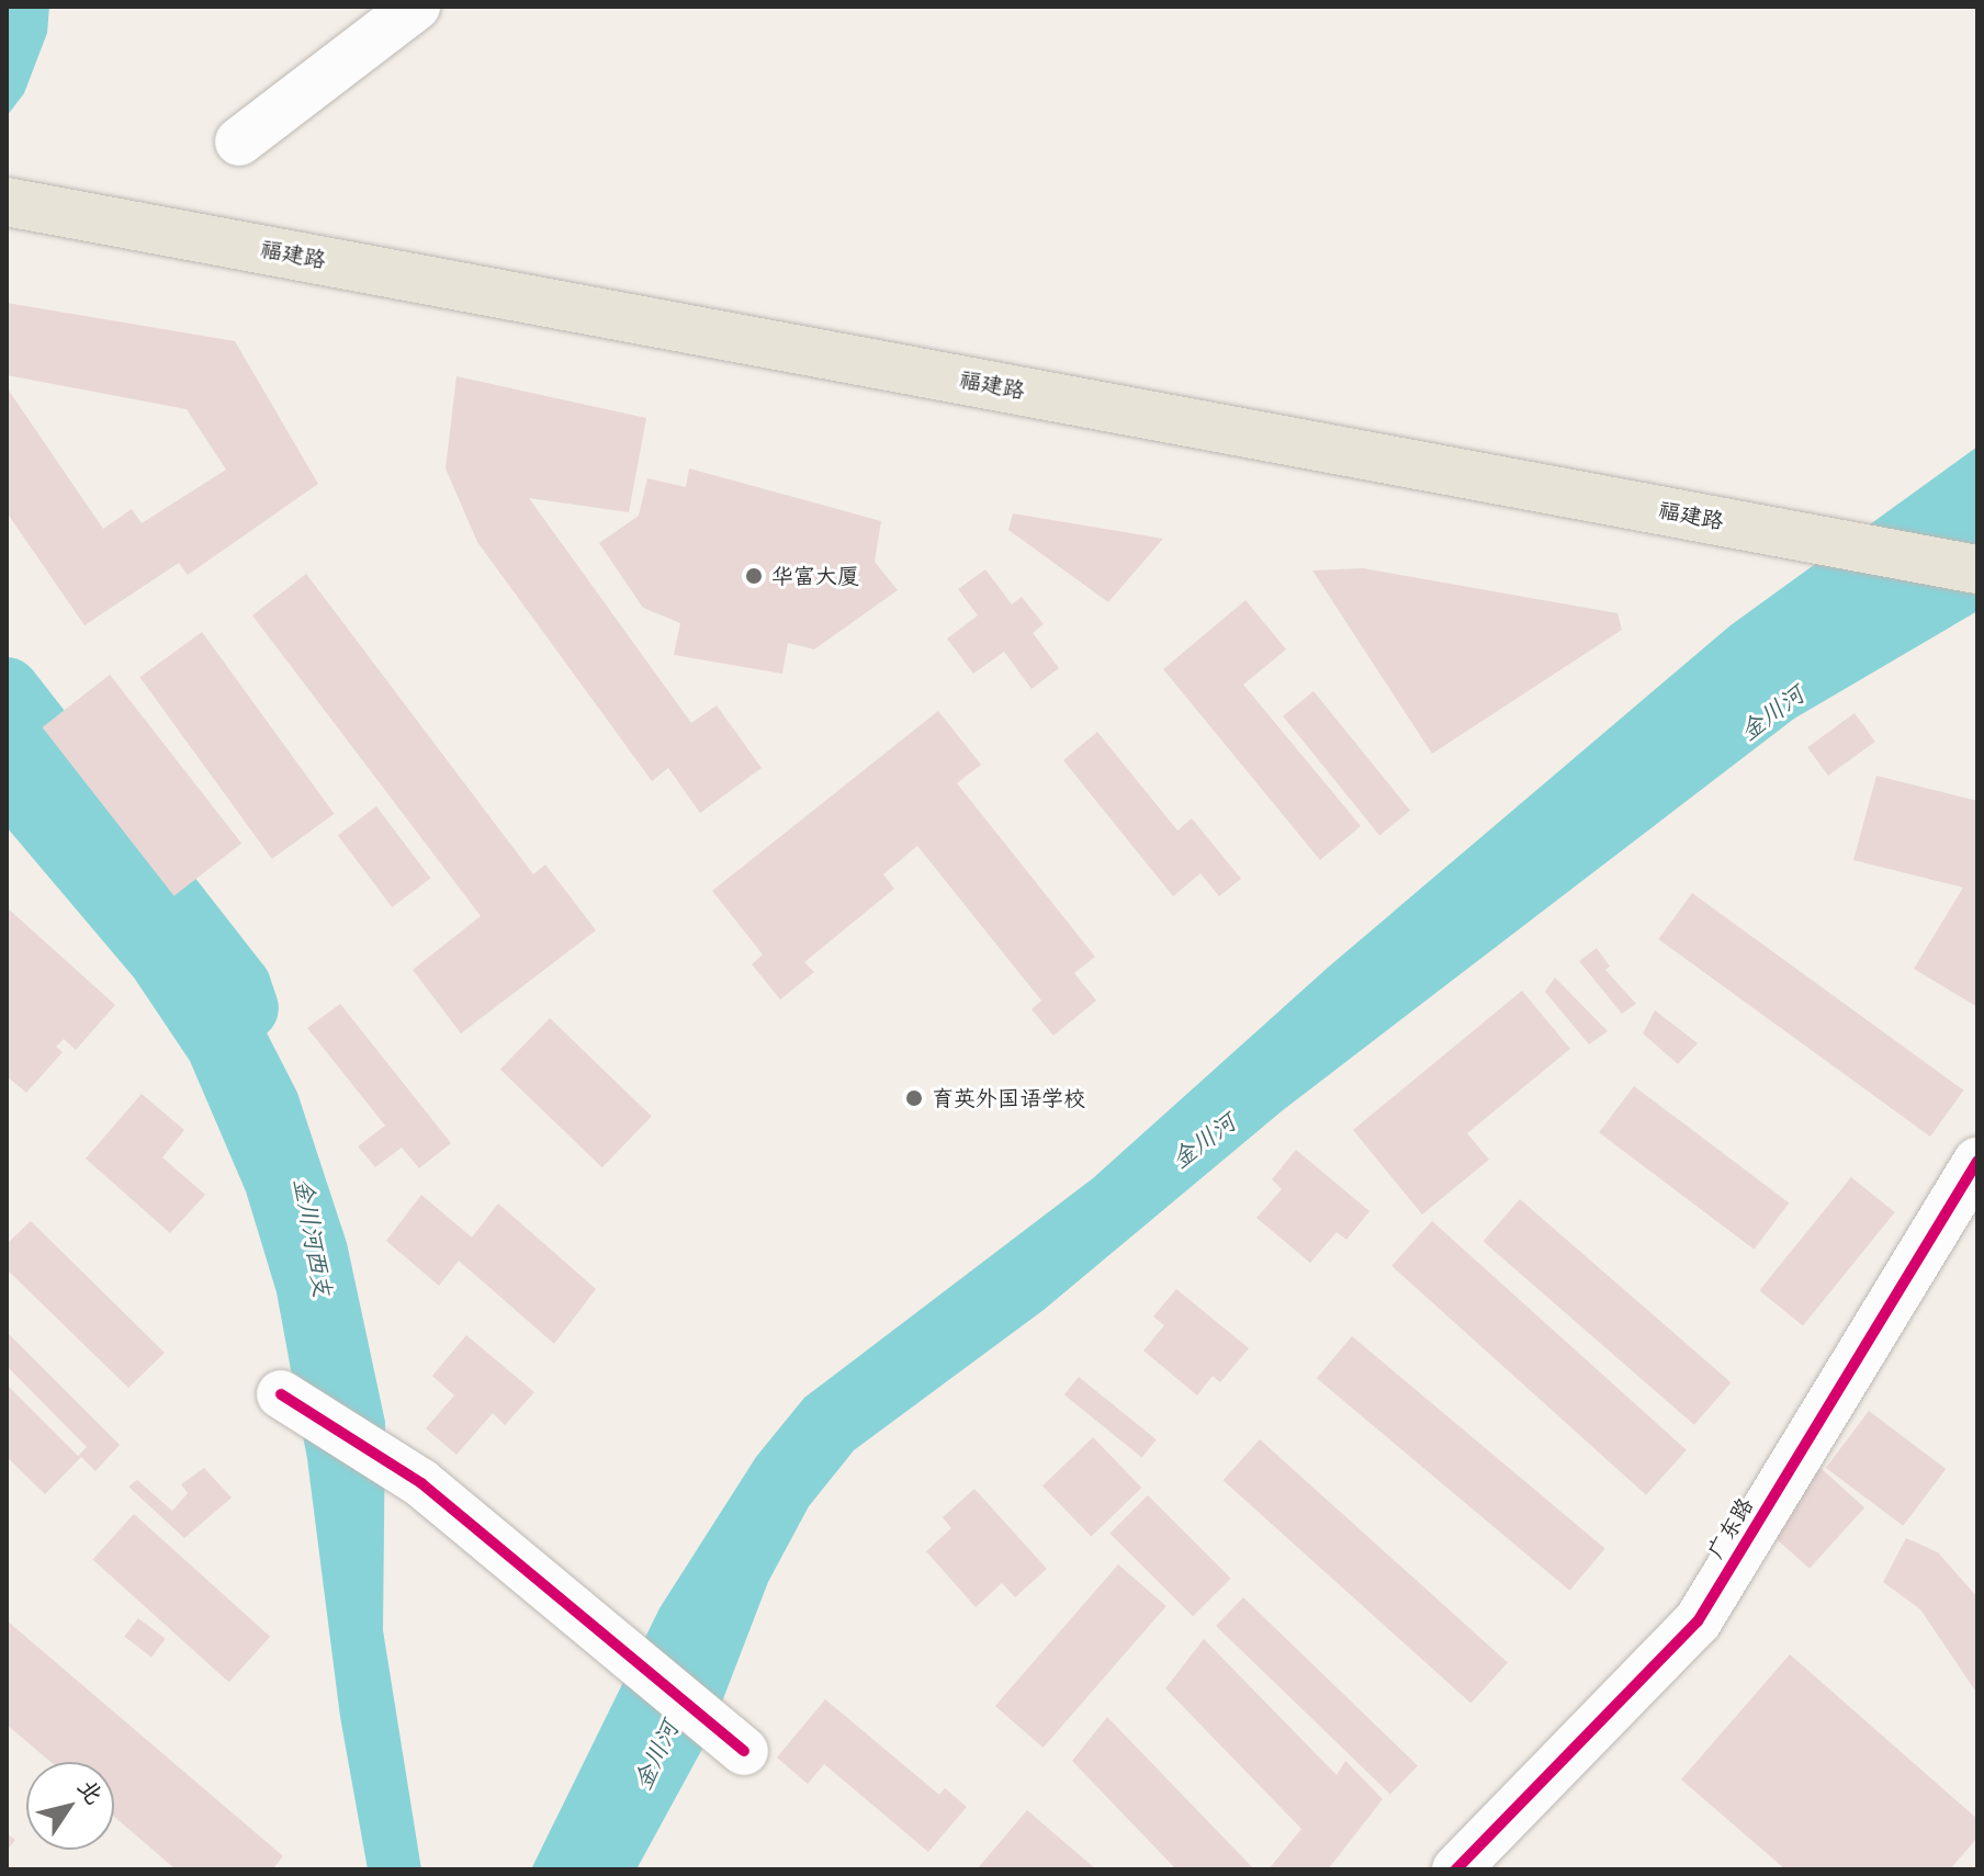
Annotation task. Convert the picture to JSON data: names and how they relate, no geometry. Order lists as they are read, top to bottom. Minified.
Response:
{"streets":{"main road":["福建路"],"street":["广东路"]},"water":["金川河","金川河西支"],"places":["华富大厦","育英外国语学校"],"north":"top right"}
